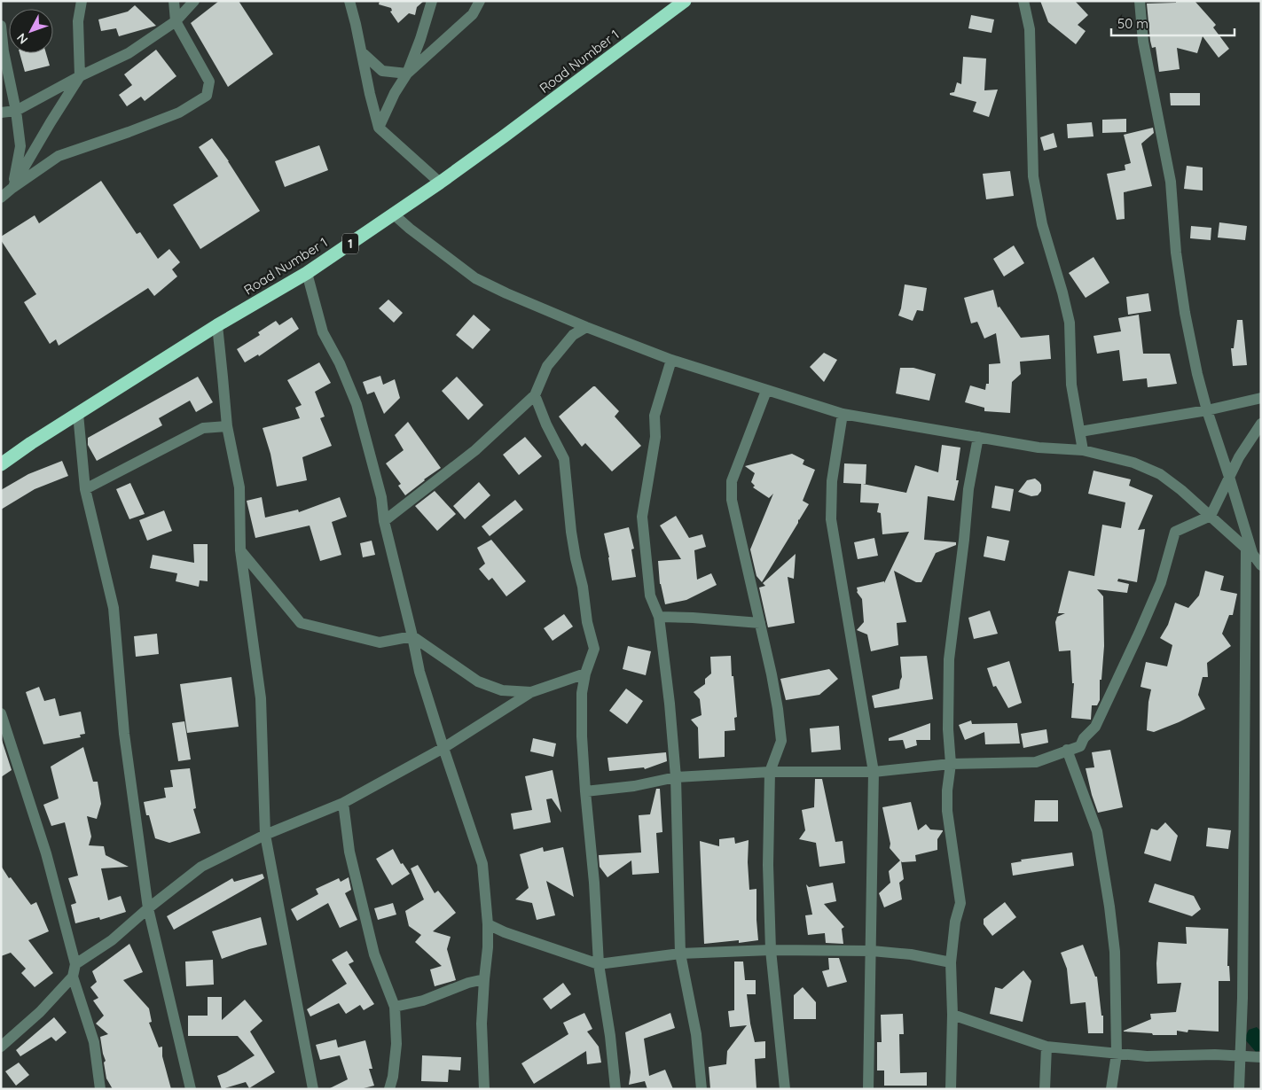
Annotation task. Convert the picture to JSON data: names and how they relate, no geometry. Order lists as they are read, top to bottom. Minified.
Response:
{"streets":{"highway":["Road Number 1","1"]},"scale_bar":"50 m","north":"bottom left"}
